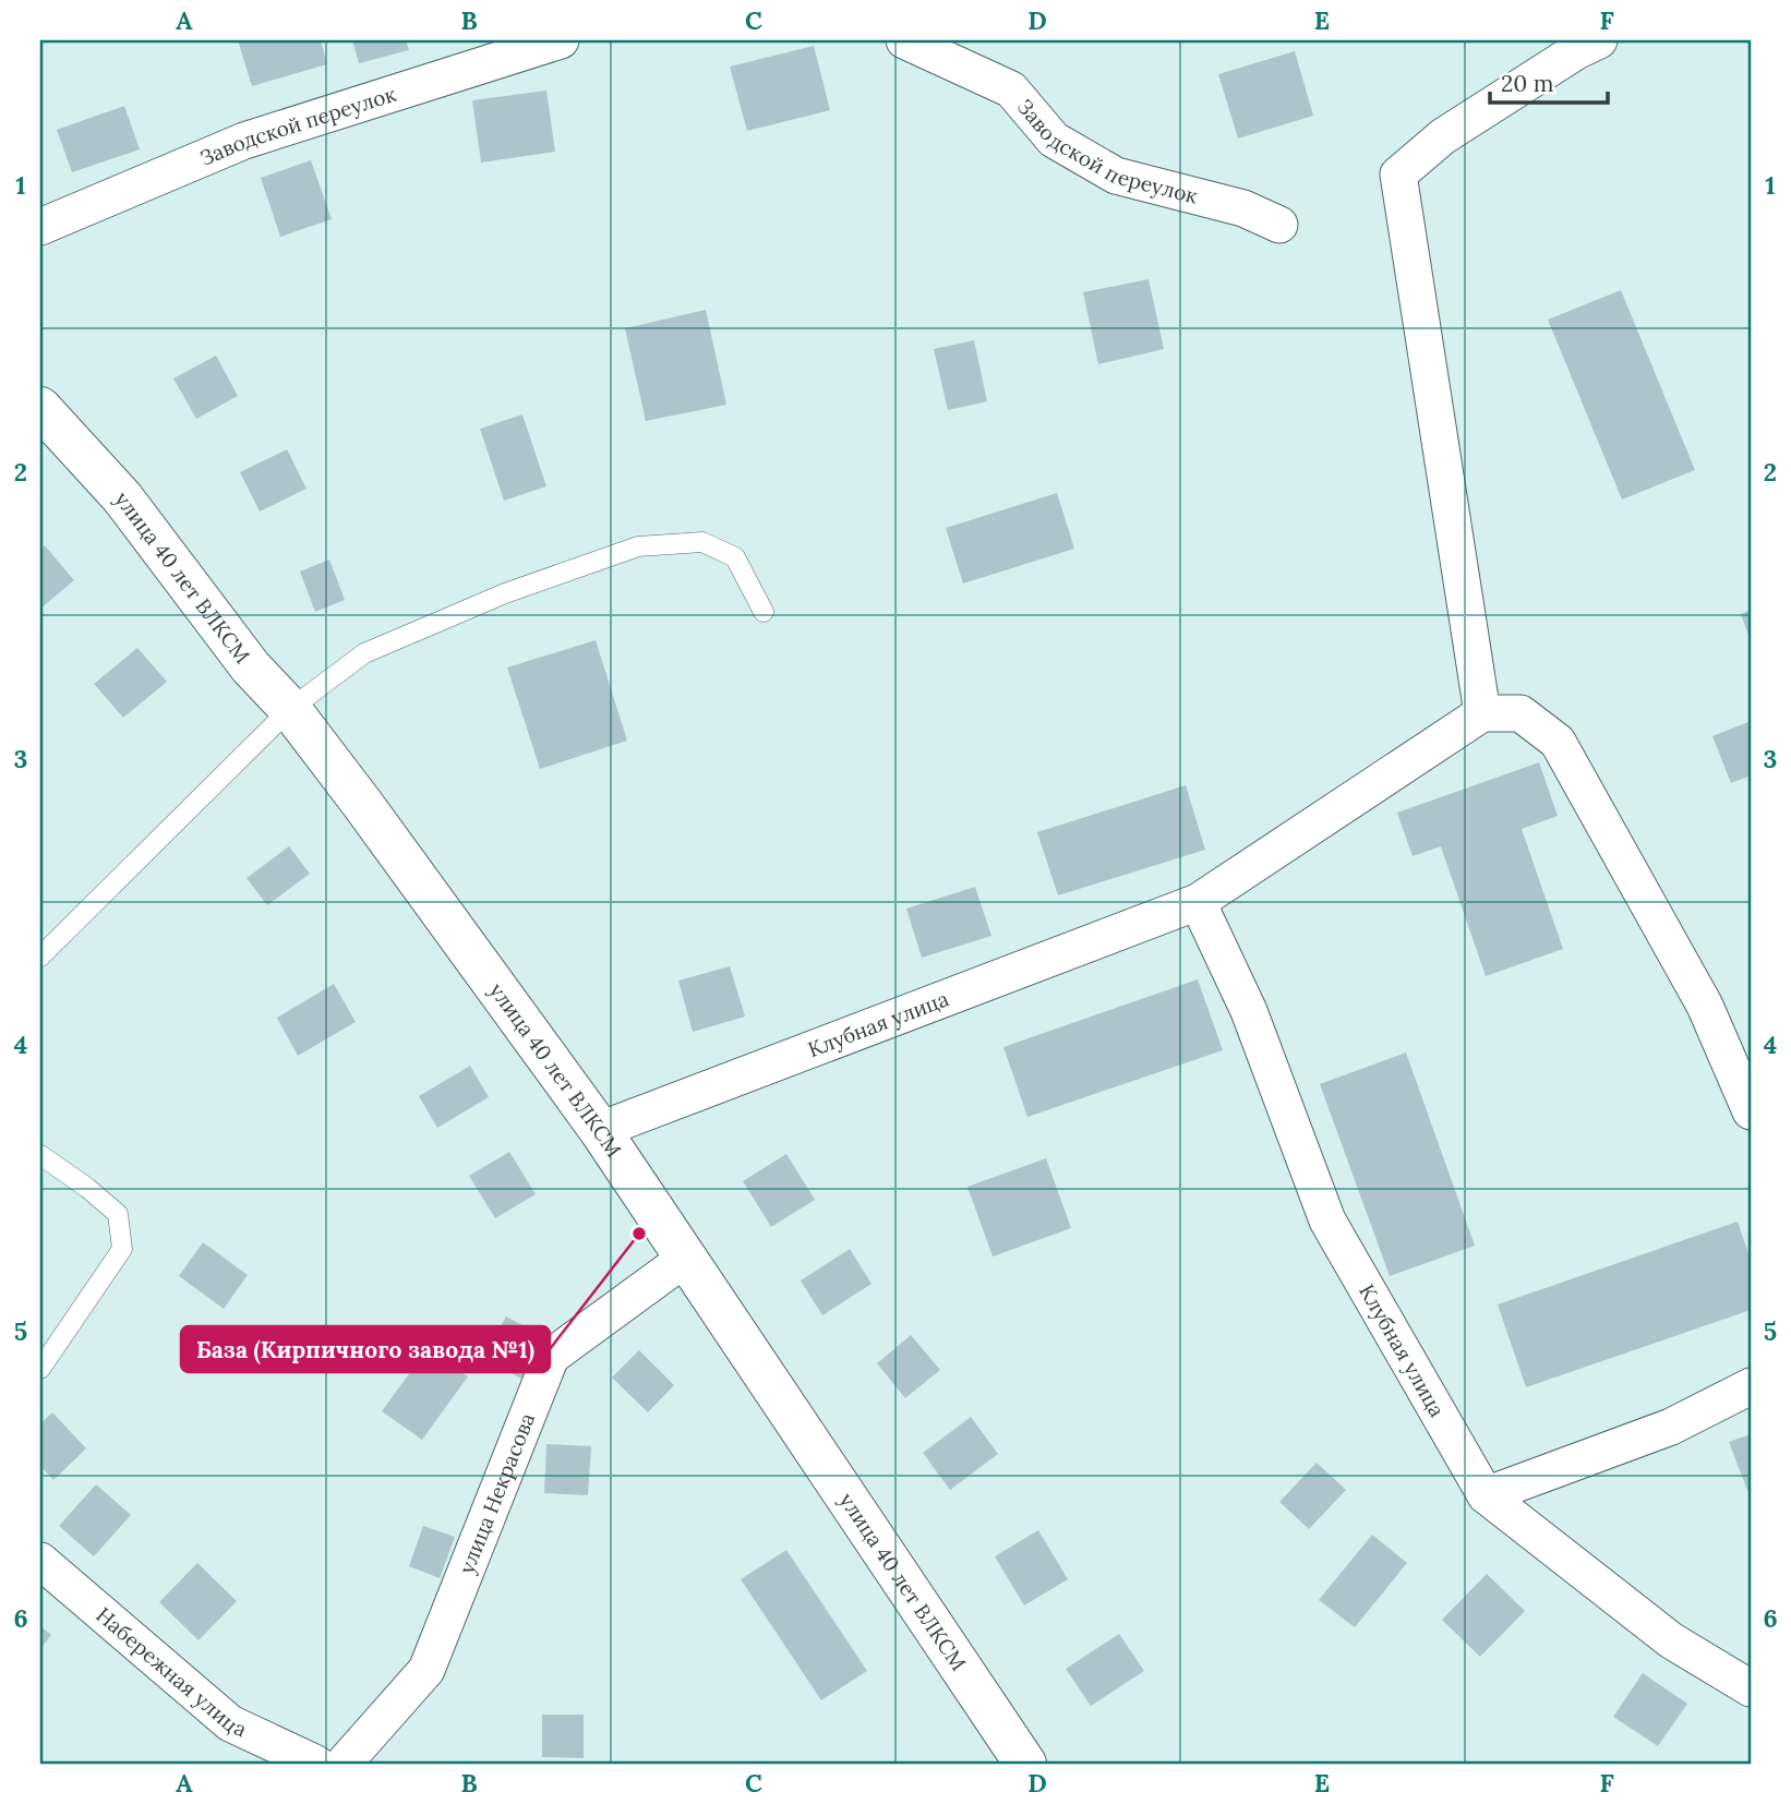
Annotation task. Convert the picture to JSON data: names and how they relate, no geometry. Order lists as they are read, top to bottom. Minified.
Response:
{"streets":{"street":["Заводской переулок","улица 40 лет ВЛКСМ","Клубная улица","улица Некрасова","Набережная улица"]},"crossings":[["улица 40 лет ВЛКСМ","Клубная улица"],["улица 40 лет ВЛКСМ","улица Некрасова"]],"places":["База (Кирпичного завода №1)"],"scale_bar":"20 m","grid":{"columns":["A","B","C","D","E","F"],"rows":["1","2","3","4","5","6"]}}
